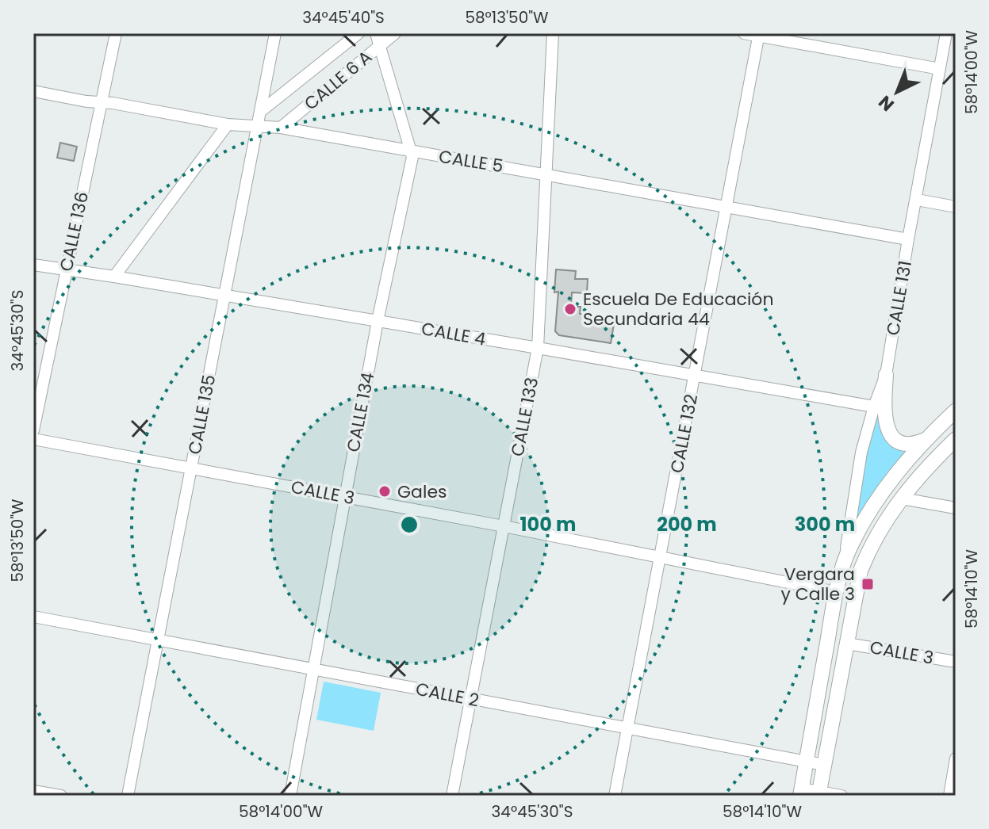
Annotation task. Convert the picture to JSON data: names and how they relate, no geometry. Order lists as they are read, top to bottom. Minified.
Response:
{"streets":{"street":["CALLE 6 A","CALLE 5","CALLE 136","CALLE 131","CALLE 4","CALLE 134","CALLE 135","CALLE 133","CALLE 132","CALLE 3","CALLE 2"]},"crossings":[["CALLE 6 A","CALLE 5"],["CALLE 6 A","CALLE 134"],["CALLE 6 A","CALLE 135"],["CALLE 5","CALLE 136"],["CALLE 5","CALLE 131"],["CALLE 5","CALLE 134"],["CALLE 5","CALLE 135"],["CALLE 5","CALLE 133"],["CALLE 5","CALLE 132"],["CALLE 136","CALLE 4"],["CALLE 131","CALLE 4"],["CALLE 4","CALLE 134"],["CALLE 4","CALLE 135"],["CALLE 4","CALLE 133"],["CALLE 4","CALLE 132"],["CALLE 134","CALLE 3"],["CALLE 134","CALLE 2"],["CALLE 135","CALLE 3"],["CALLE 135","CALLE 2"],["CALLE 133","CALLE 3"],["CALLE 133","CALLE 2"],["CALLE 132","CALLE 3"],["CALLE 132","CALLE 2"]],"places":{"other":["Escuela De Educación Secundaria 44","Gales"],"transit":["Vergara y Calle 3"]},"north":"bottom left","coordinates":["34°45'40\"S","58°13'50\"W","58°14'00\"W","34°45'30\"S","58°14'10\"W"],"rings":["100 m","200 m","300 m"]}
